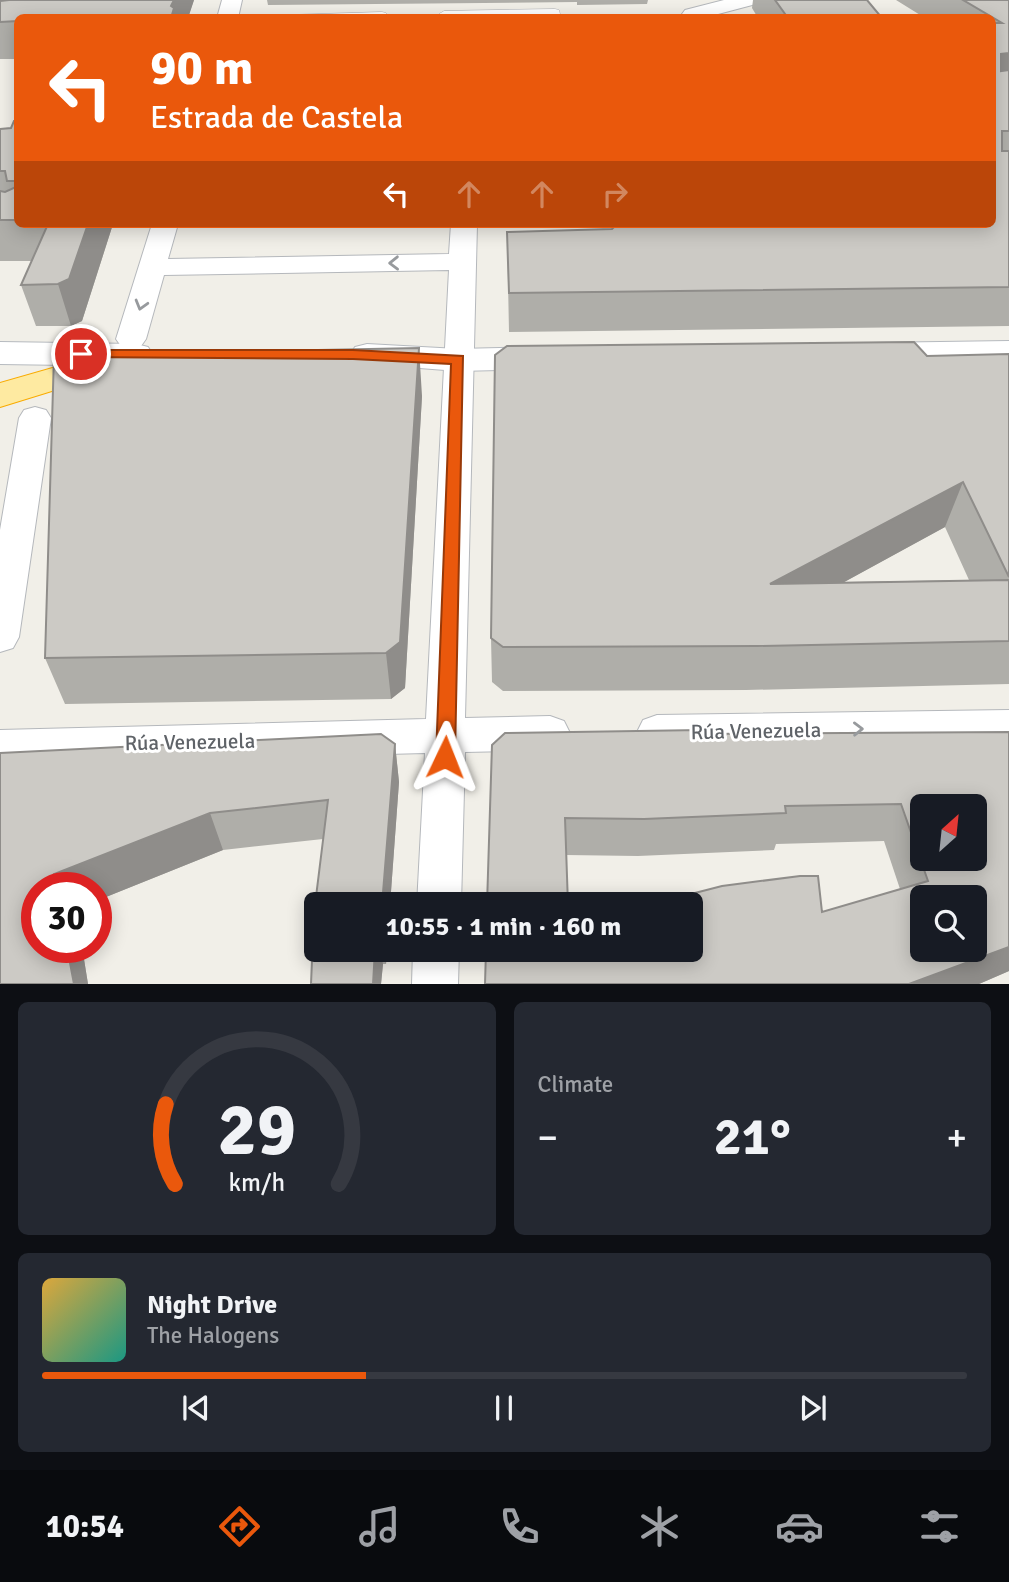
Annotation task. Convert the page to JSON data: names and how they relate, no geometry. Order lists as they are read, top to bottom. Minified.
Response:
{"streets":{"street":["Rúa Venezuela"]},"one_way":["Rúa Venezuela"],"north":"top right","page":{"turn":["90 m","Estrada de Castela"],"limit":"30","trip":"10:55 · 1 min · 160 m","tile":"Climate","heat":["−","21°","+"],"song":["Night Drive","The Halogens"],"tabs":"10:54","gauge":["29","km/h"]}}
